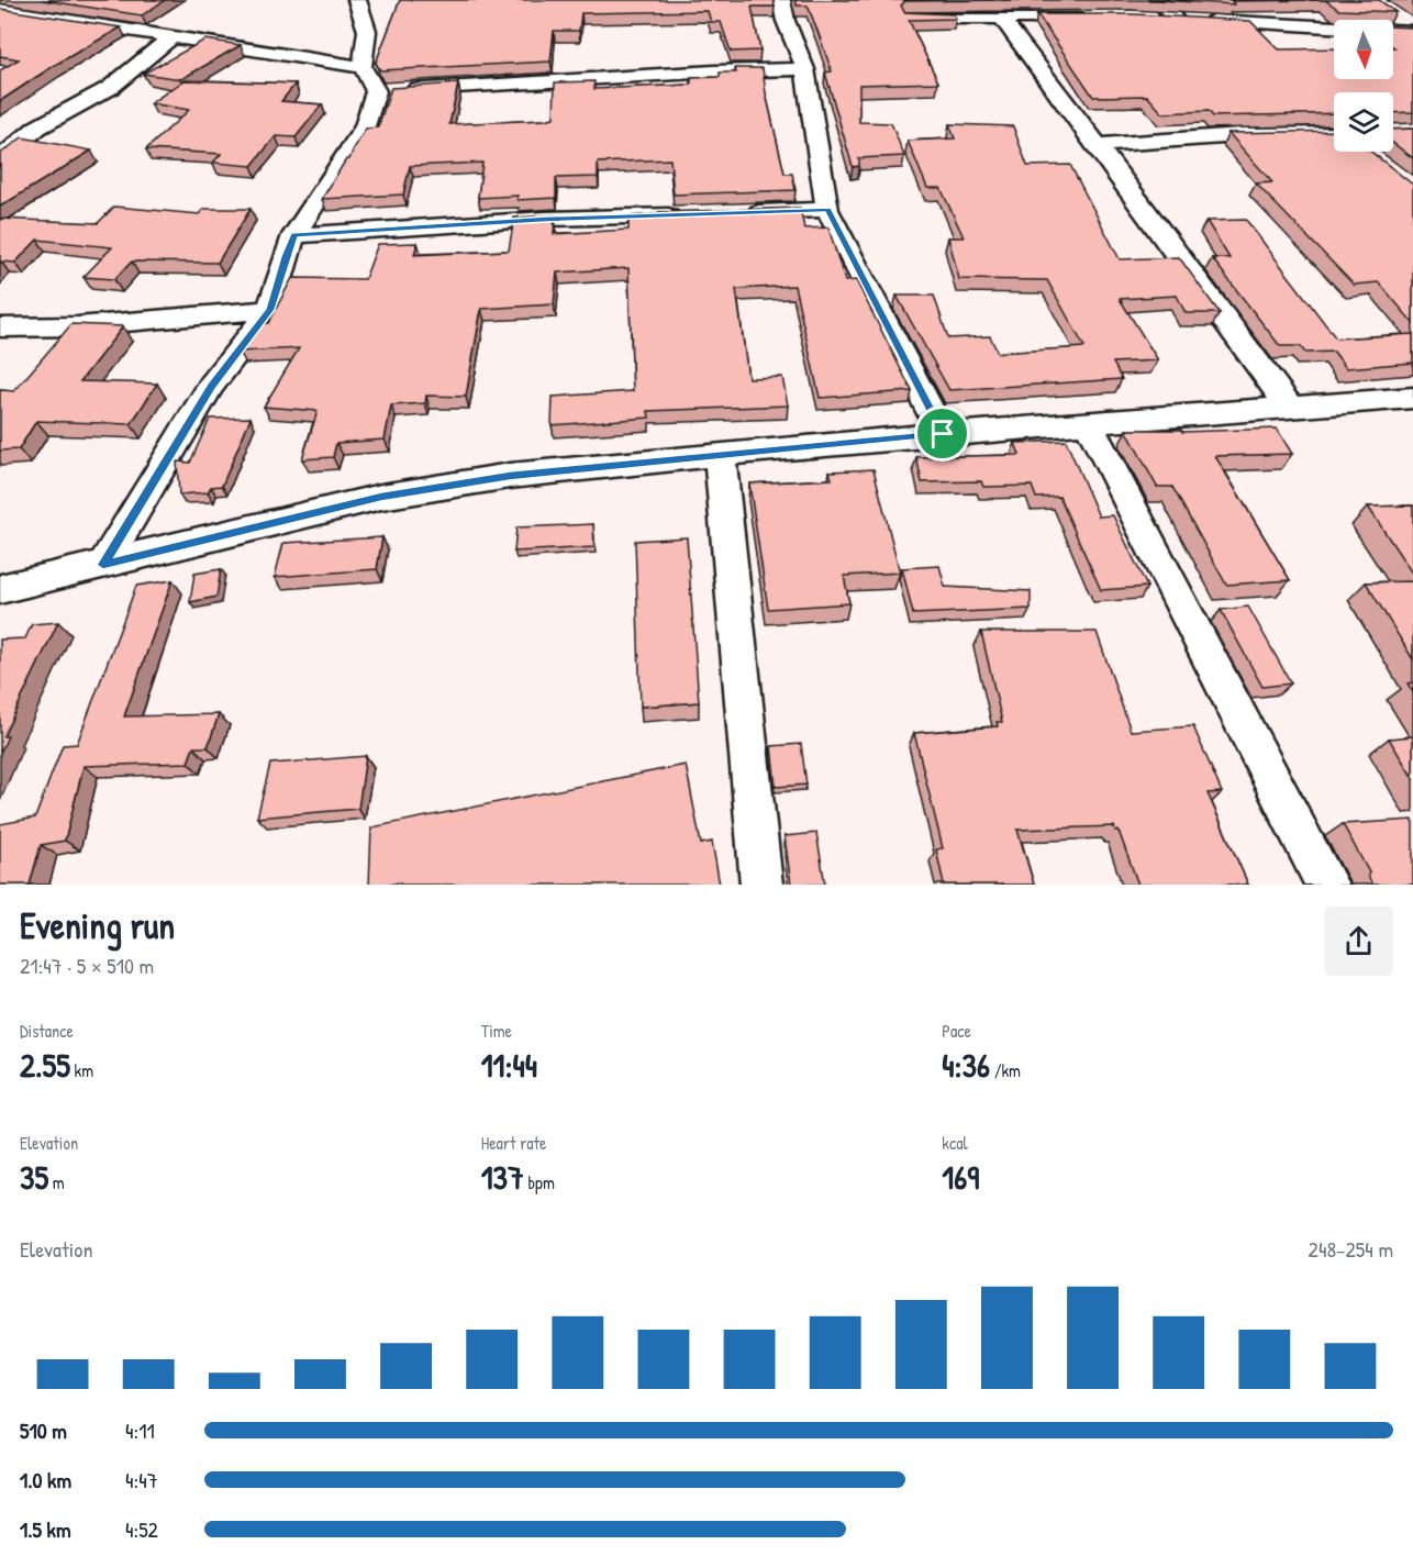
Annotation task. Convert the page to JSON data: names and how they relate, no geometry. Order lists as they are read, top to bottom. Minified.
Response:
{"north":"bottom","page":{"heading":["Evening run","21:47 · 5 × 510 m"],"stats":[["Distance","2.55 km"],["Time","11:44"],["Pace","4:36 /km"],["Elevation","35 m"],["Heart rate","137 bpm"],["kcal","169"]],"chart":["Elevation","248–254 m"],"list":[{"name":"510 m","note":"4:11"},{"name":"1.0 km","note":"4:47"},{"name":"1.5 km","note":"4:52"}]}}
